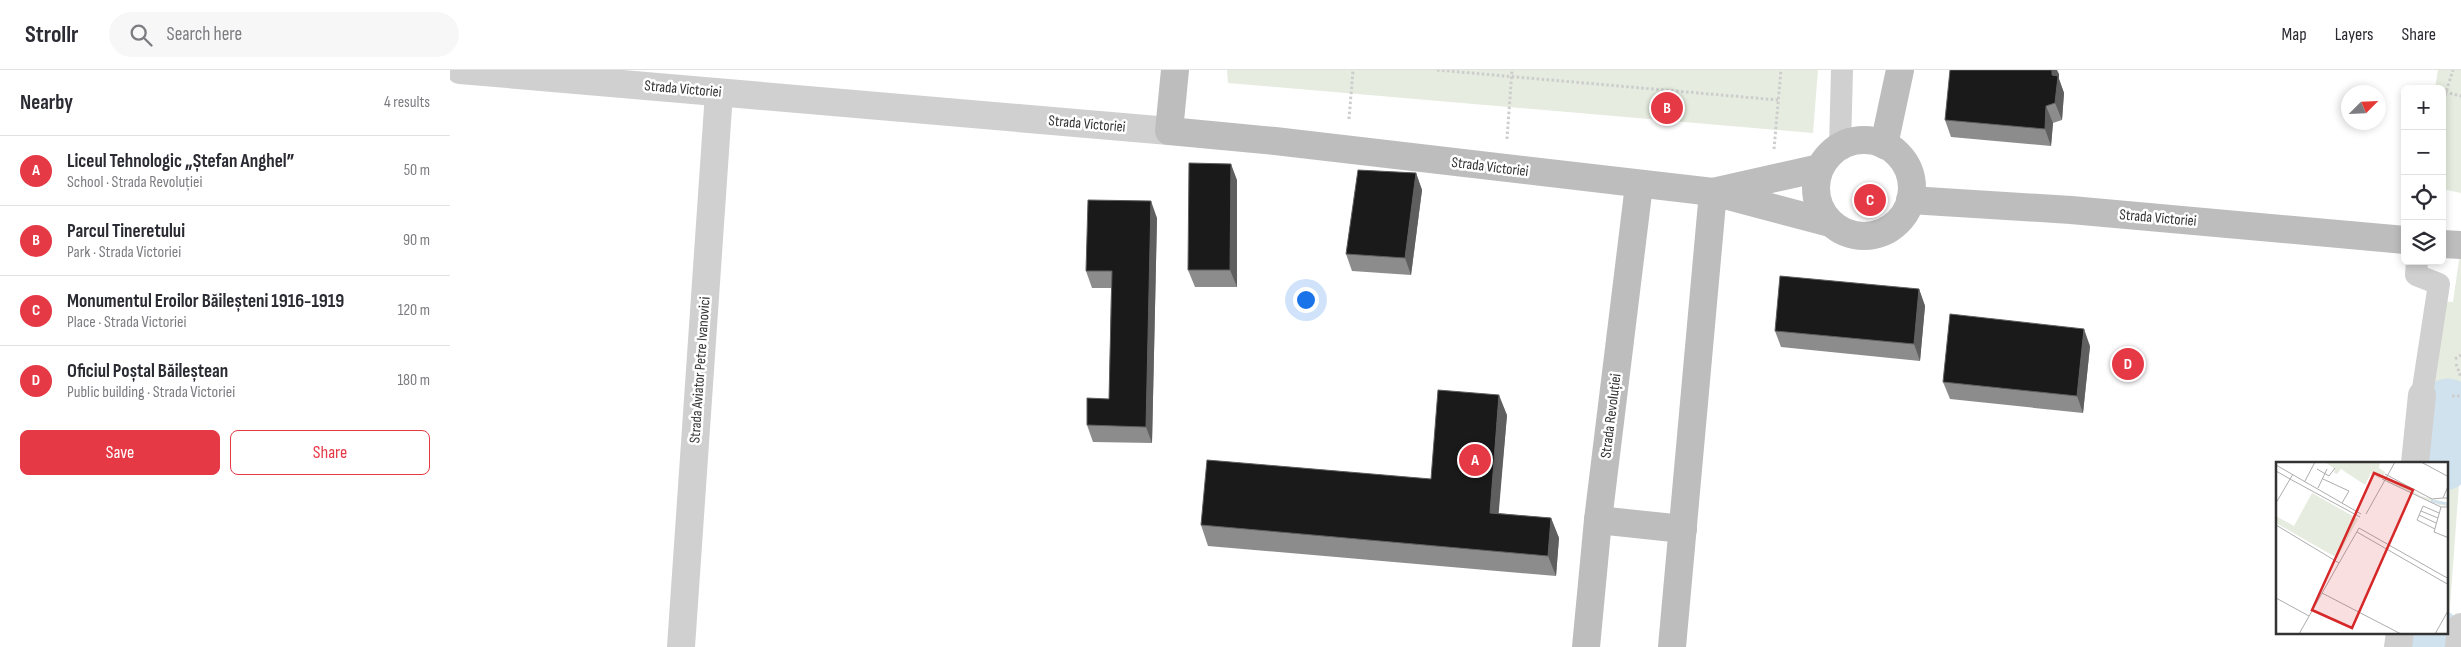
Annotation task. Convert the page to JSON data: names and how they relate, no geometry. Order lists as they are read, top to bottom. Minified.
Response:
{"streets":{"main road":["Strada Victoriei","Strada Revoluției"],"street":["Strada Aviator Petre Ivanovici"]},"crossings":[["Strada Victoriei","Strada Aviator Petre Ivanovici"],["Strada Victoriei","Strada Revoluției"]],"north":"top right","page":{"header":"Strollr","search":"Search here","nav":["Map","Layers","Share"],"heading":["Nearby","4 results"],"map_buttons":["+","−"],"pins":["B","C","D","A"],"list":[{"mark":"A","name":"Liceul Tehnologic „Ștefan Anghel”","note":"School · Strada Revoluției","value":"50 m"},{"mark":"B","name":"Parcul Tineretului","note":"Park · Strada Victoriei","value":"90 m"},{"mark":"C","name":"Monumentul Eroilor Băileșteni 1916-1919","note":"Place · Strada Victoriei","value":"120 m"},{"mark":"D","name":"Oficiul Poștal Băileștean","note":"Public building · Strada Victoriei","value":"180 m"}],"buttons":["Save","Share"]}}
